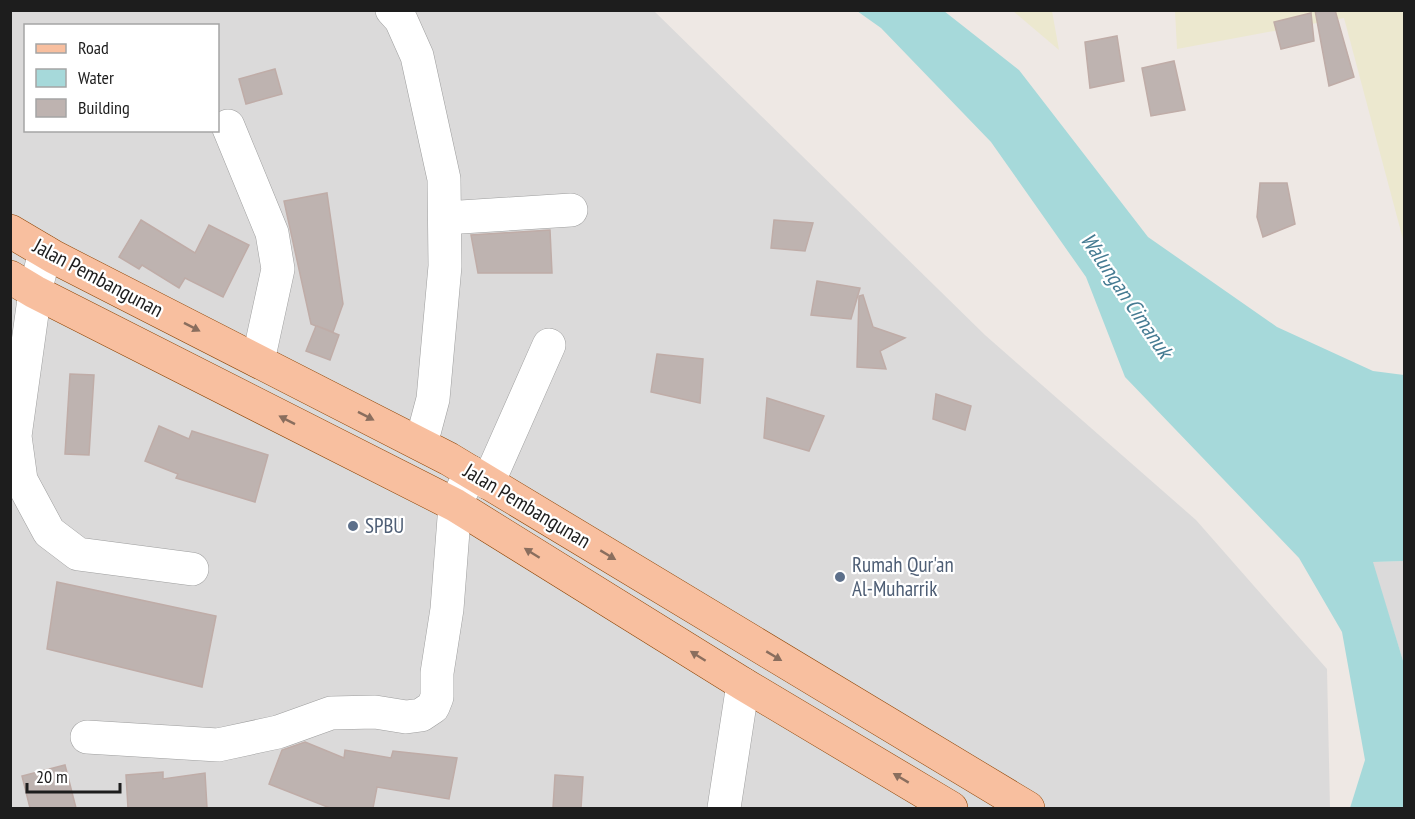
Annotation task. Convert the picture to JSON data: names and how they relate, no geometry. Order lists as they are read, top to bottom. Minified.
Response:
{"streets":{"main road":["Jalan Pembangunan"]},"water":["Walungan Cimanuk"],"places":["SPBU","Rumah Qur'an Al-Muharrik"],"legend":["Road","Water","Building"],"scale_bar":"20 m"}
